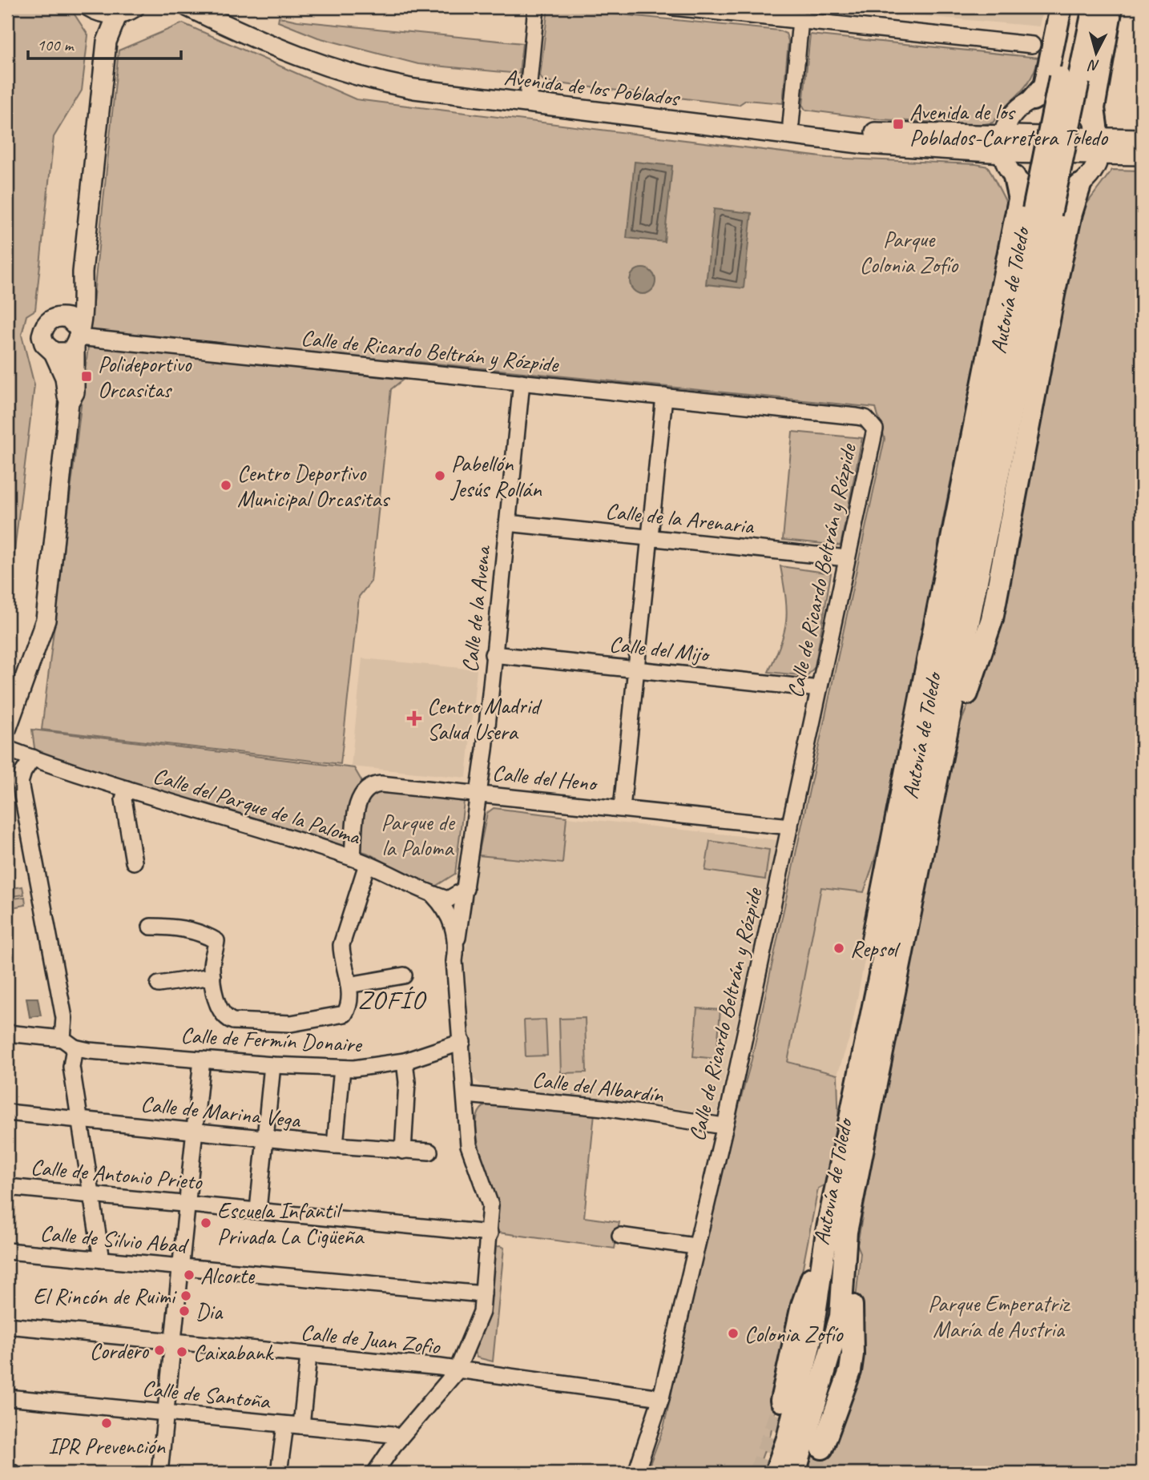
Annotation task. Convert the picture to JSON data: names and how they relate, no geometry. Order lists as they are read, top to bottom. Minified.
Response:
{"streets":{"highway":["Autovía de Toledo"],"main road":["Avenida de los Poblados"],"street":["Calle de Ricardo Beltrán y Rózpide","Calle de la Arenaria","Calle de la Avena","Calle del Mijo","Calle del Heno","Calle del Parque de la Paloma","Calle de Fermín Donaire","Calle del Albardín","Calle de Marina Vega","Calle de Antonio Prieto","Calle de Silvio Abad","Calle de Juan Zofio","Calle de Santoña"]},"crossings":[["Calle de Ricardo Beltrán y Rózpide","Calle de la Arenaria"],["Calle de Ricardo Beltrán y Rózpide","Calle de la Avena"],["Calle de Ricardo Beltrán y Rózpide","Calle del Mijo"],["Calle de Ricardo Beltrán y Rózpide","Calle del Heno"],["Calle de Ricardo Beltrán y Rózpide","Calle del Albardín"],["Calle de Ricardo Beltrán y Rózpide","Calle de Juan Zofio"],["Calle de la Arenaria","Calle de la Avena"],["Calle de la Avena","Calle del Mijo"],["Calle de la Avena","Calle del Heno"],["Calle de la Avena","Calle del Parque de la Paloma"],["Calle del Heno","Calle del Parque de la Paloma"],["Calle del Parque de la Paloma","Calle de Fermín Donaire"],["Calle del Parque de la Paloma","Calle del Albardín"],["Calle del Parque de la Paloma","Calle de Antonio Prieto"],["Calle del Parque de la Paloma","Calle de Silvio Abad"],["Calle del Parque de la Paloma","Calle de Juan Zofio"],["Calle del Parque de la Paloma","Calle de Santoña"]],"districts":["ZOFÍO"],"parks":["Parque Colonia Zofío","Parque de la Paloma","Parque Emperatriz María de Austria"],"places":{"transit":["Avenida de los Poblados-Carretera Toledo","Polideportivo Orcasitas"],"other":["Pabellón Jesús Rollán","Centro Deportivo Municipal Orcasitas","Repsol","Escuela Infantil Privada La Cigüeña","Alcorte","El Rincón de Ruimi","Dia","Colonia Zofío","Cordero","Caixabank","IPR Prevención"],"health":["Centro Madrid Salud Usera"]},"scale_bar":"100 m","north":"bottom"}
